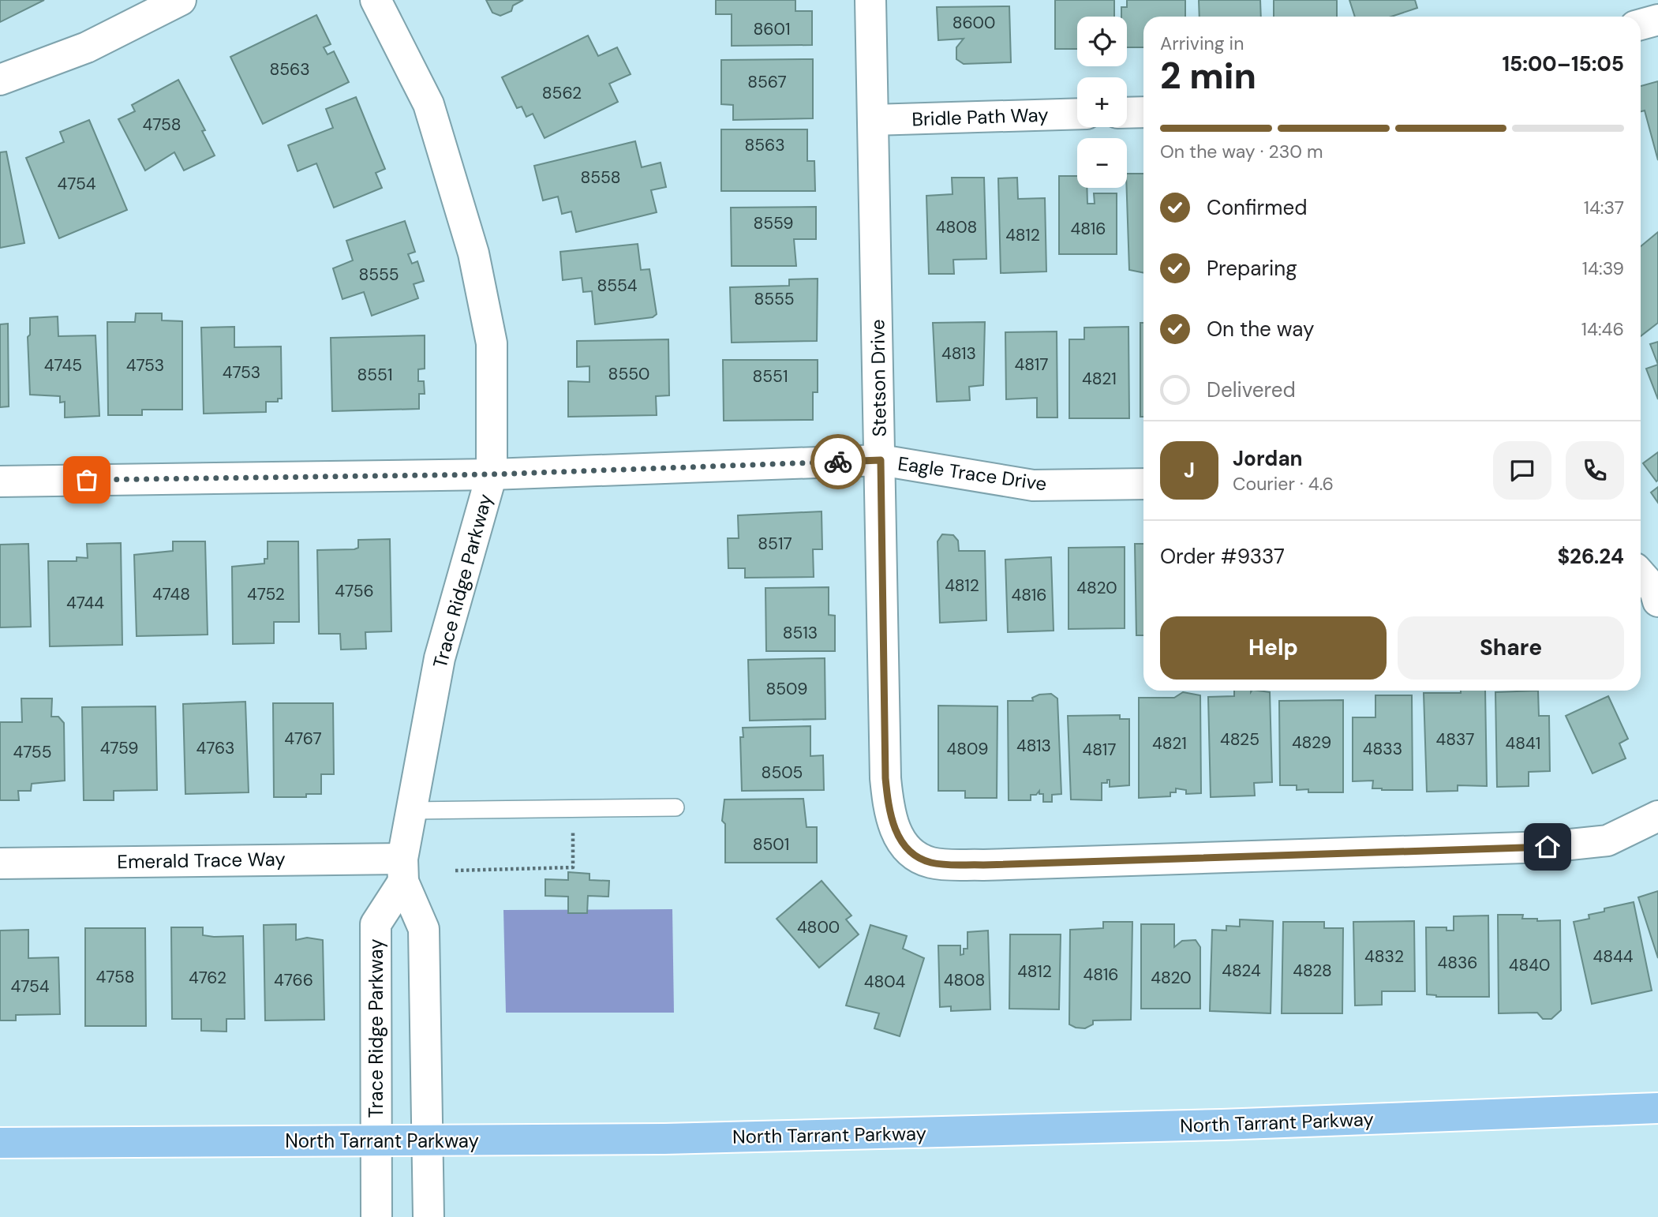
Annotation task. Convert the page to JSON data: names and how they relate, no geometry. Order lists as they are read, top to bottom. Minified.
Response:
{"streets":{"main road":["North Tarrant Parkway"],"street":["Bridle Path Way","Stetson Drive","Eagle Trace Drive","Trace Ridge Parkway","Emerald Trace Way"]},"crossings":[["Bridle Path Way","Stetson Drive"],["Stetson Drive","Eagle Trace Drive"],["Eagle Trace Drive","Trace Ridge Parkway"],["Trace Ridge Parkway","Emerald Trace Way"],["Trace Ridge Parkway","North Tarrant Parkway"]],"house_numbers":["8600","8601","8563","8567","8562","4758","8563","8558","4754","8559","4808","4816","4812","8555","8554","8555","4813","4817","4745","4753","4753","8550","8551","8551","4821","8517","4812","4820","4756","4748","4752","4816","4744","8513","8509","4767","4825","4837","4829","4821","4841","4813","4759","4763","4809","4833","4817","4755","8505","8501","4800","4832","4844","4836","4840","4824","4828","4812","4816","4758","4762","4820","4766","4808","4804","4754"],"page":{"map_buttons":["+","−"],"heading":["2 min","Arriving in","15:00–15:05"],"panel":["Jordan","Courier · 4.6","Order #9337","$26.24"],"bar":"On the way · 230 m","list":[["Confirmed","14:37"],["Preparing","14:39"],["On the way","14:46"],"Delivered"],"round":"J","buttons":["Help","Share"]}}
